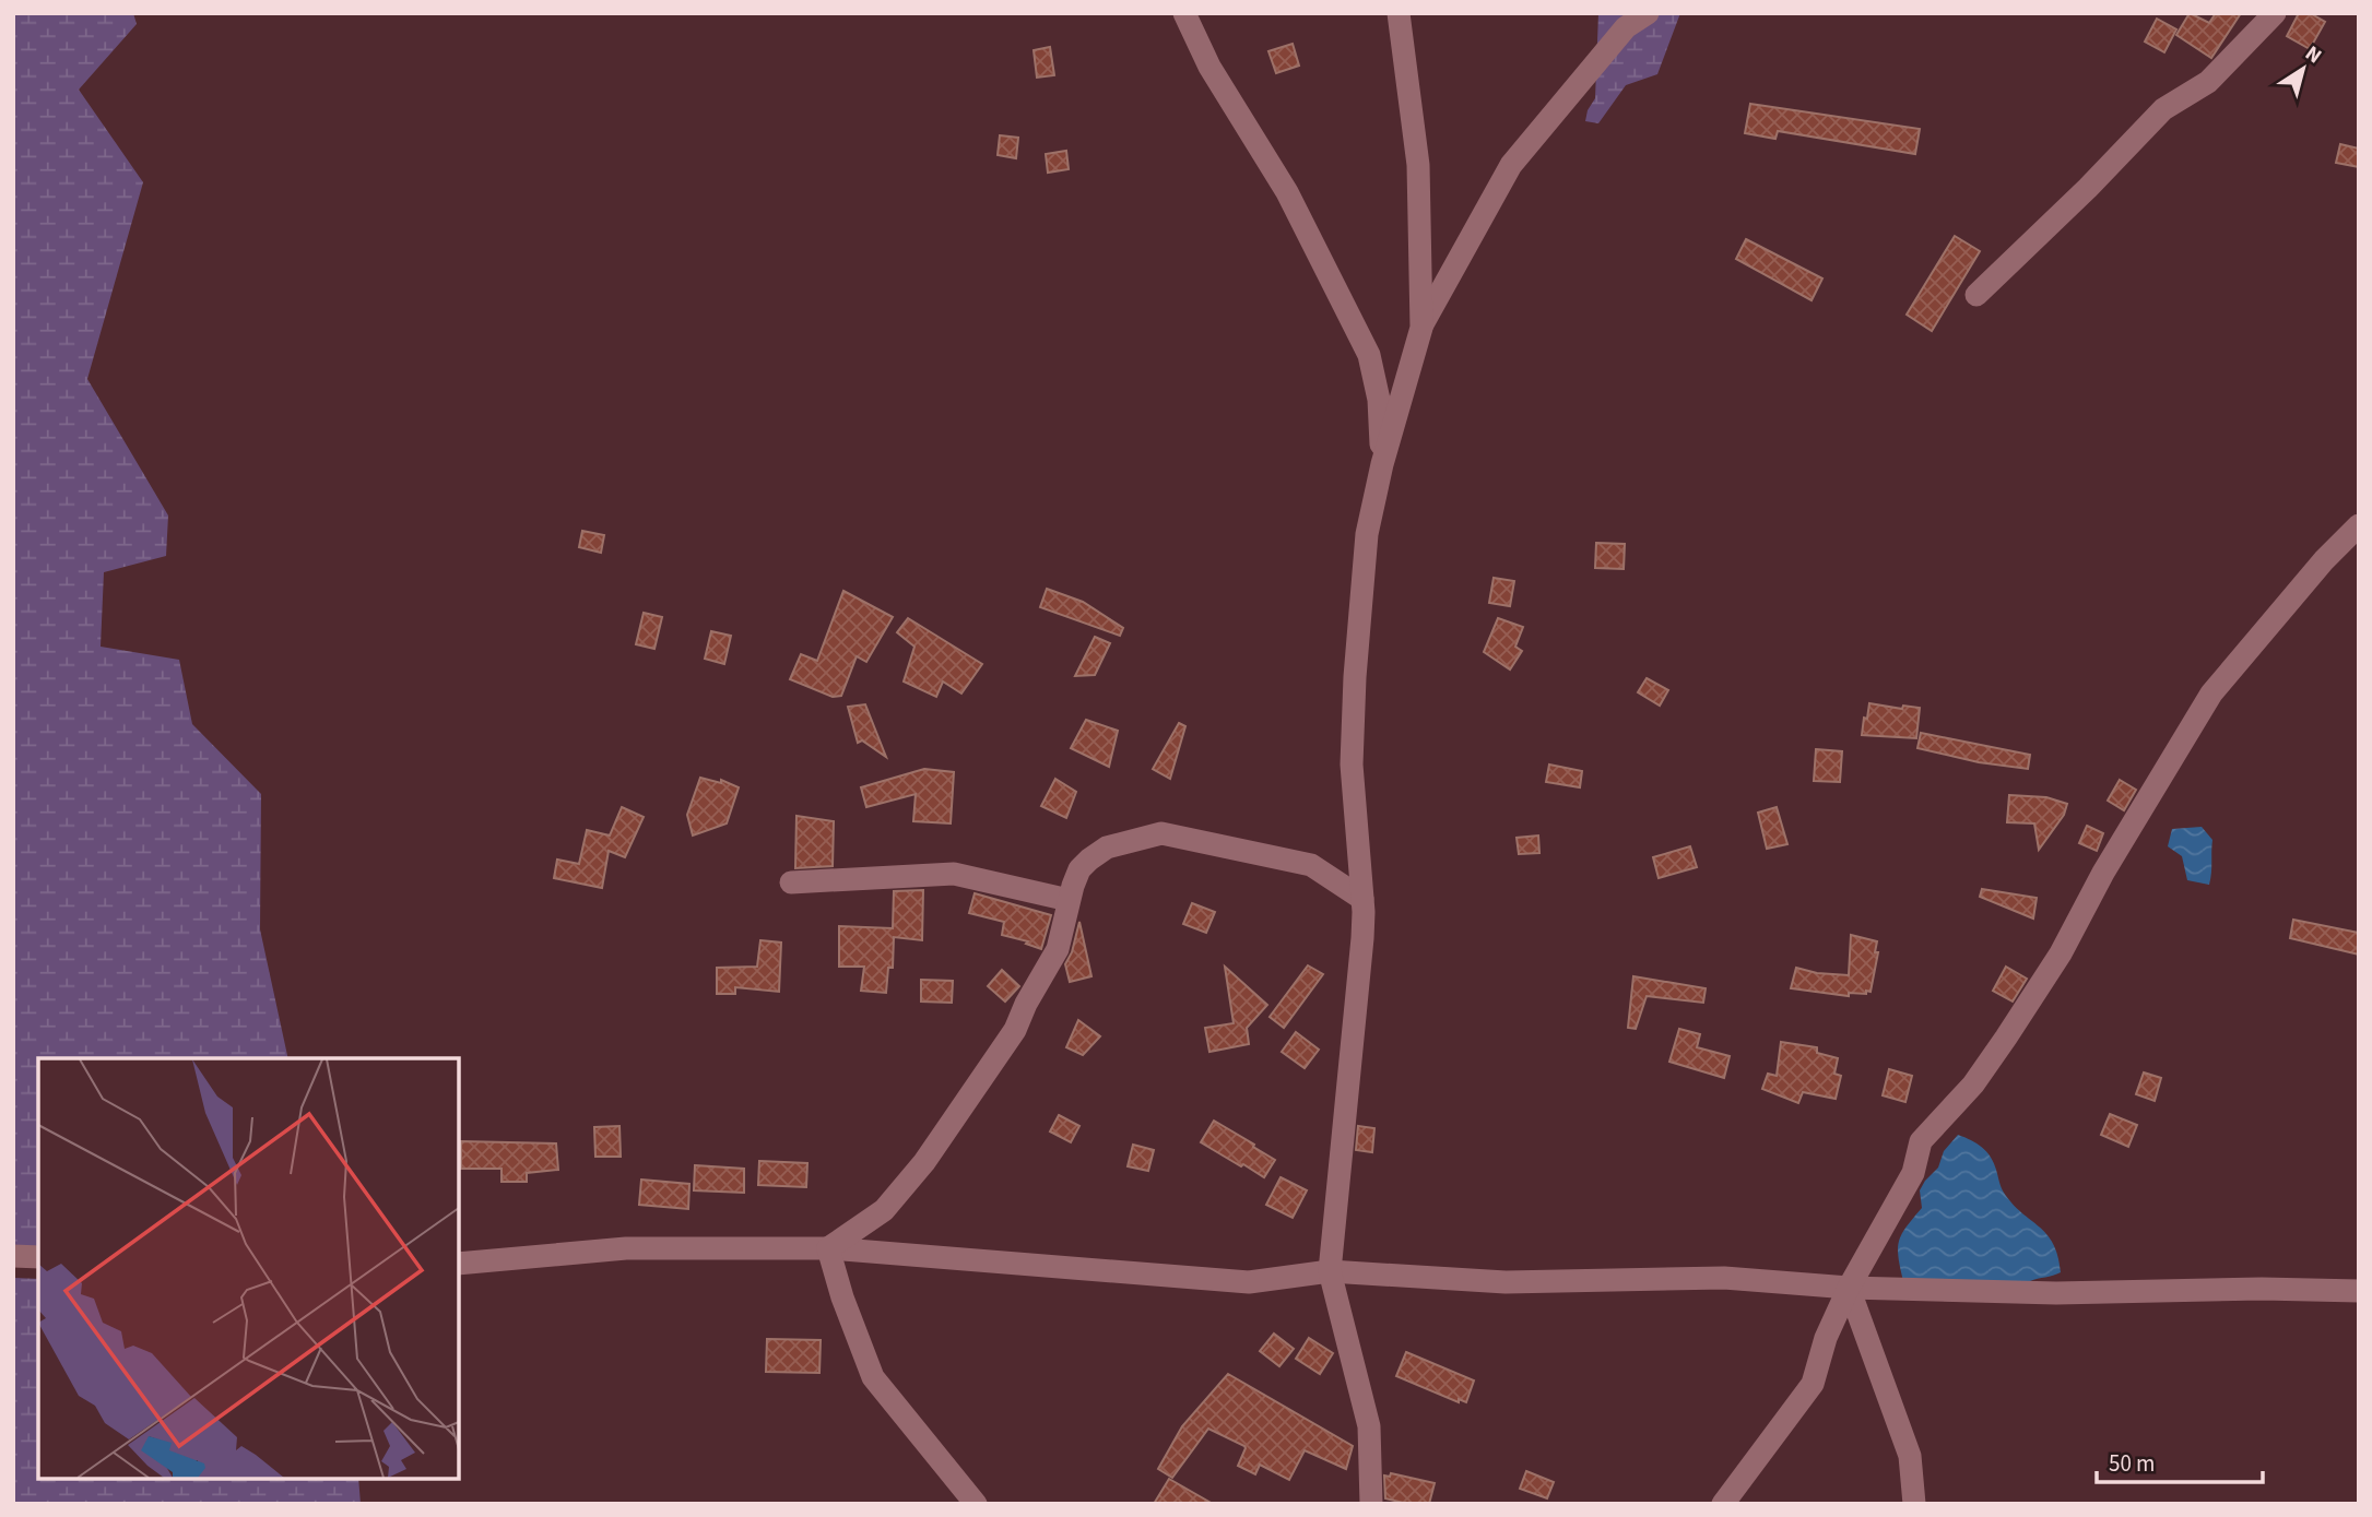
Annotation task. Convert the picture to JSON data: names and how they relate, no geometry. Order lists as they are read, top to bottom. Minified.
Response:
{"scale_bar":"50 m","north":"top right"}
